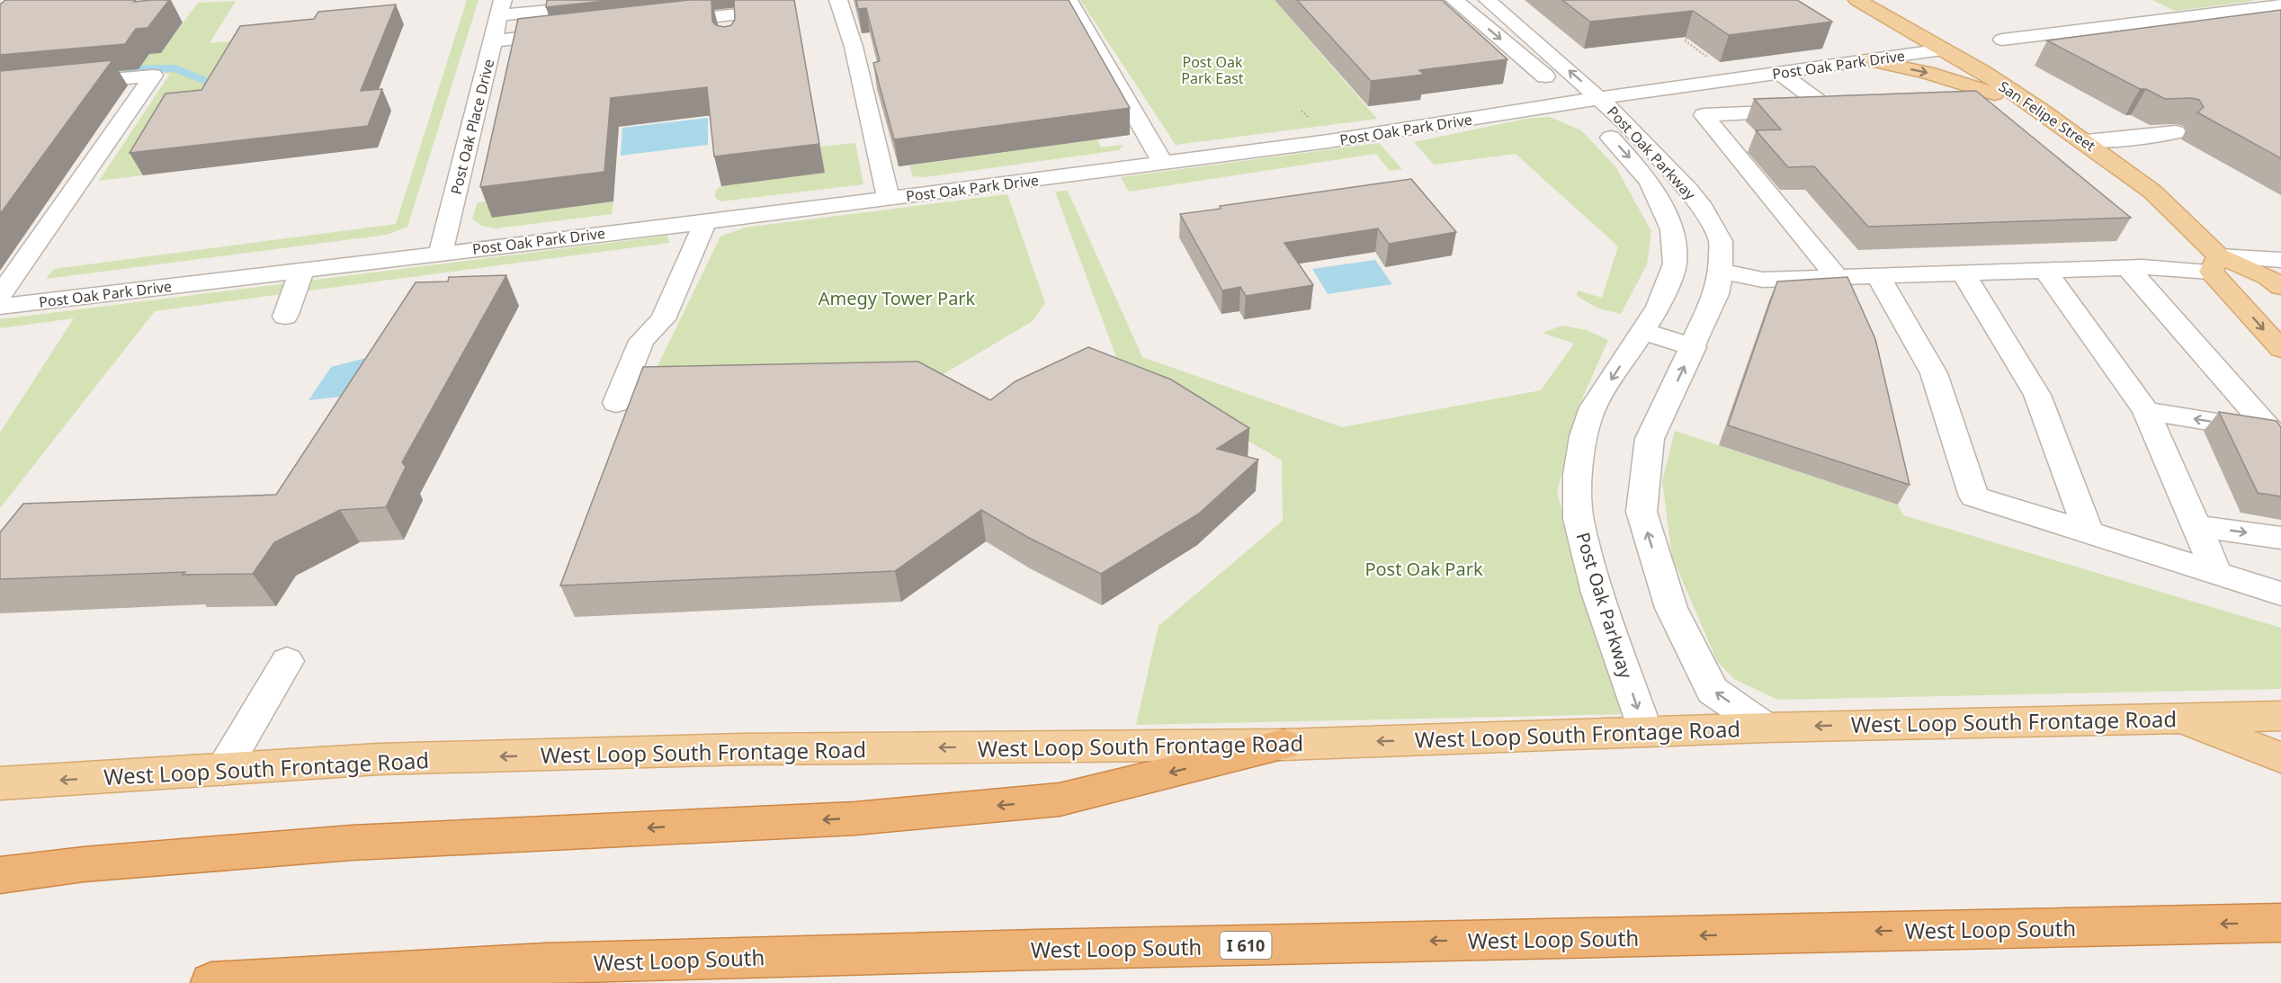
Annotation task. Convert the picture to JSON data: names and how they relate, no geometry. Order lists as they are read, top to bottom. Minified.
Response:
{"streets":{"highway":["West Loop South","I 610"],"main road":["San Felipe Street","West Loop South Frontage Road"],"street":["Post Oak Park Drive","Post Oak Place Drive","Post Oak Parkway"]},"crossings":[["Post Oak Park Drive","San Felipe Street"],["Post Oak Park Drive","Post Oak Place Drive"],["Post Oak Park Drive","Post Oak Parkway"],["Post Oak Parkway","West Loop South Frontage Road"]],"one_way":["West Loop South Frontage Road"],"parks":["Post Oak Park East","Amegy Tower Park","Post Oak Park"]}
